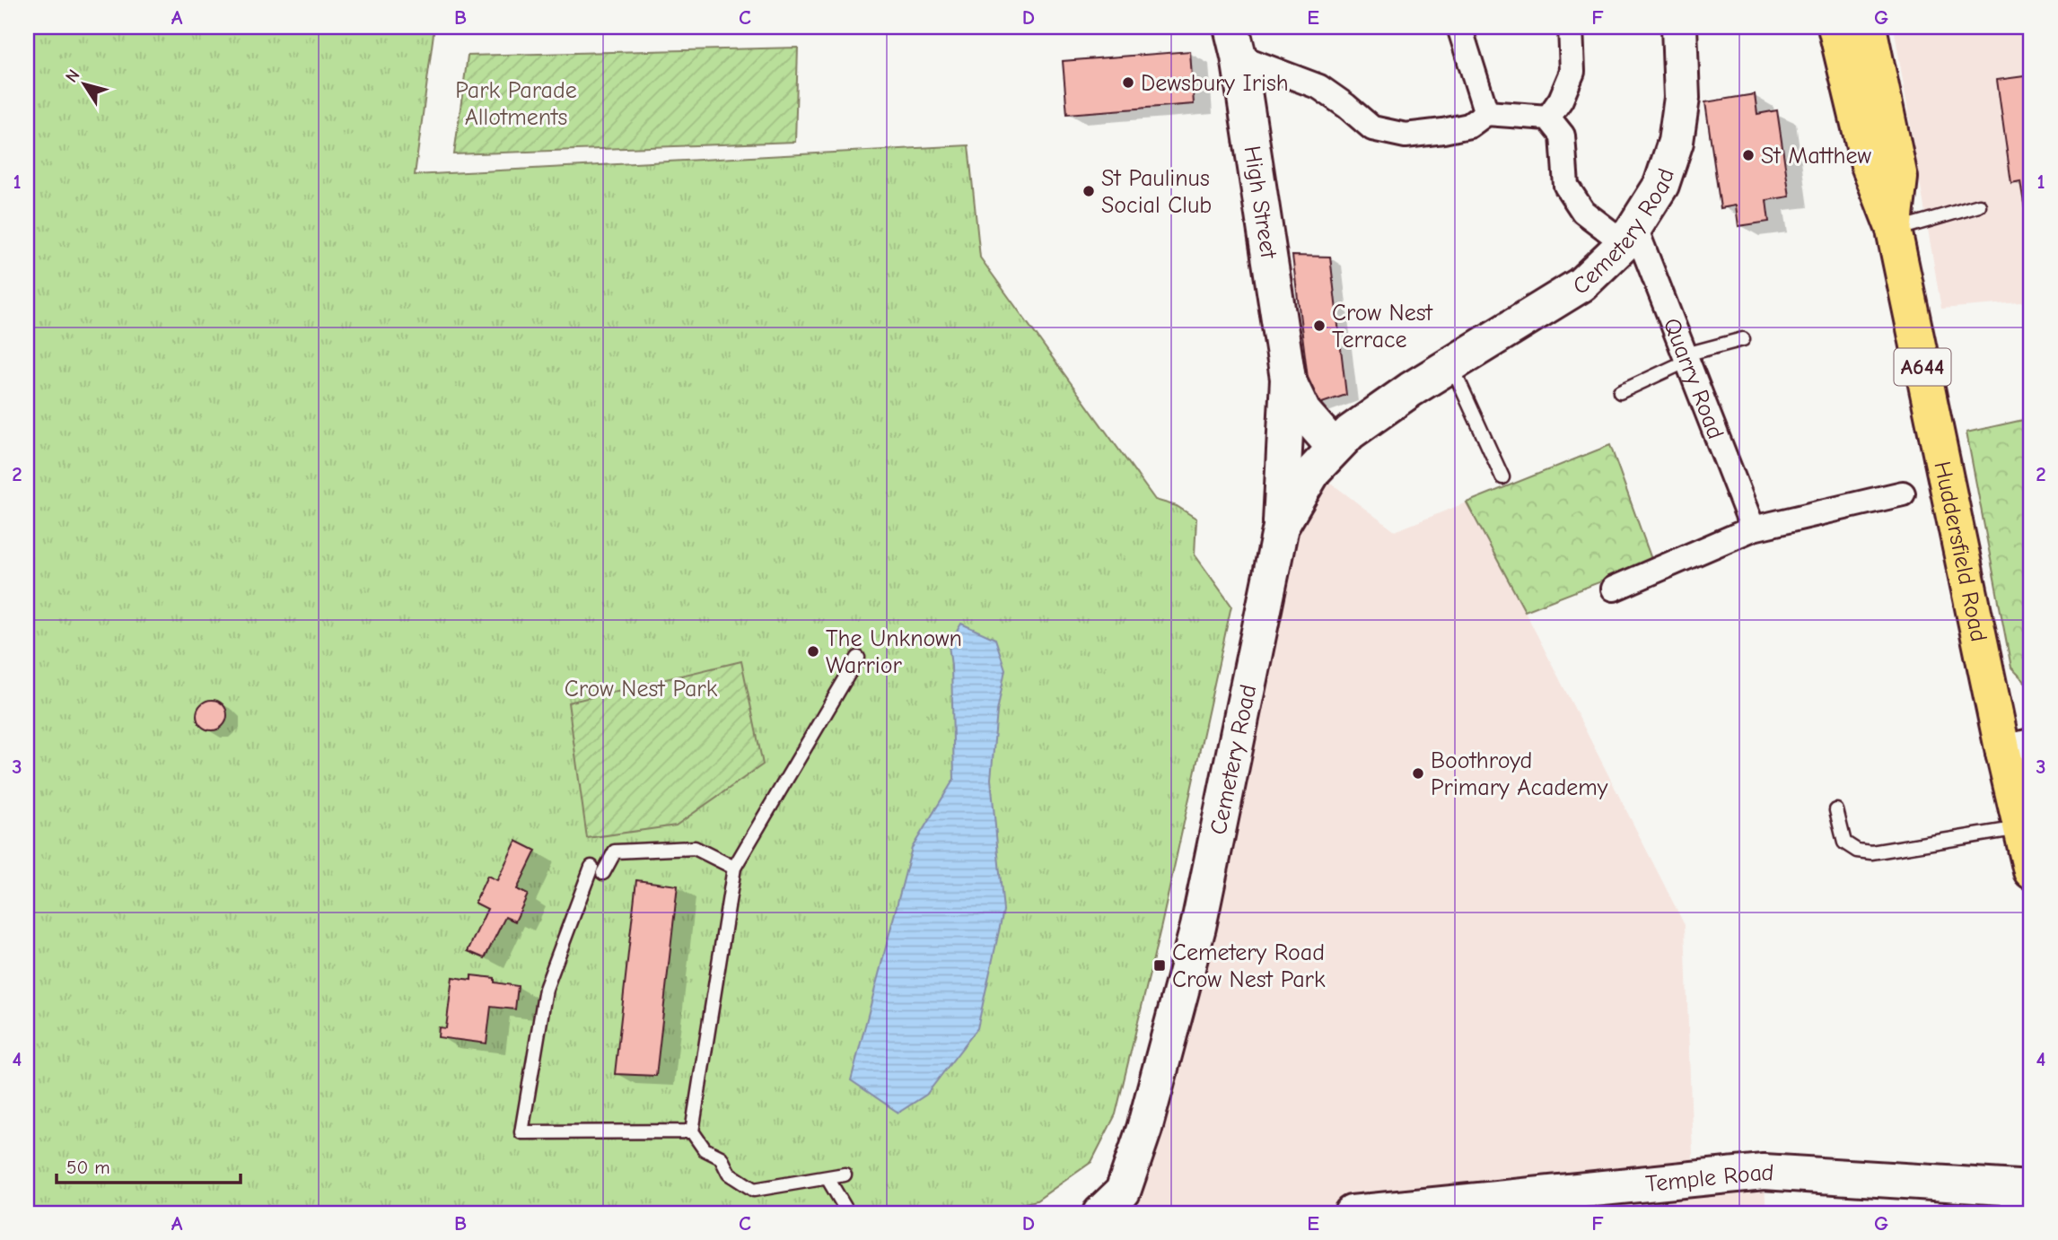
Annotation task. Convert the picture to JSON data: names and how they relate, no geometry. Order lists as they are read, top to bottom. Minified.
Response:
{"streets":{"highway":["A644","Huddersfield Road"],"main road":["High Street","Cemetery Road","Temple Road"],"street":["Quarry Road"]},"crossings":[["High Street","Cemetery Road"],["Cemetery Road","Quarry Road"]],"parks":["Park Parade Allotments","Crow Nest Park"],"places":{"other":["Dewsbury Irish","St Matthew","St Paulinus Social Club","Crow Nest Terrace","The Unknown Warrior","Boothroyd Primary Academy"],"transit":["Cemetery Road Crow Nest Park"]},"scale_bar":"50 m","north":"top left","grid":{"columns":["A","B","C","D","E","F","G"],"rows":["1","2","3","4"]}}
